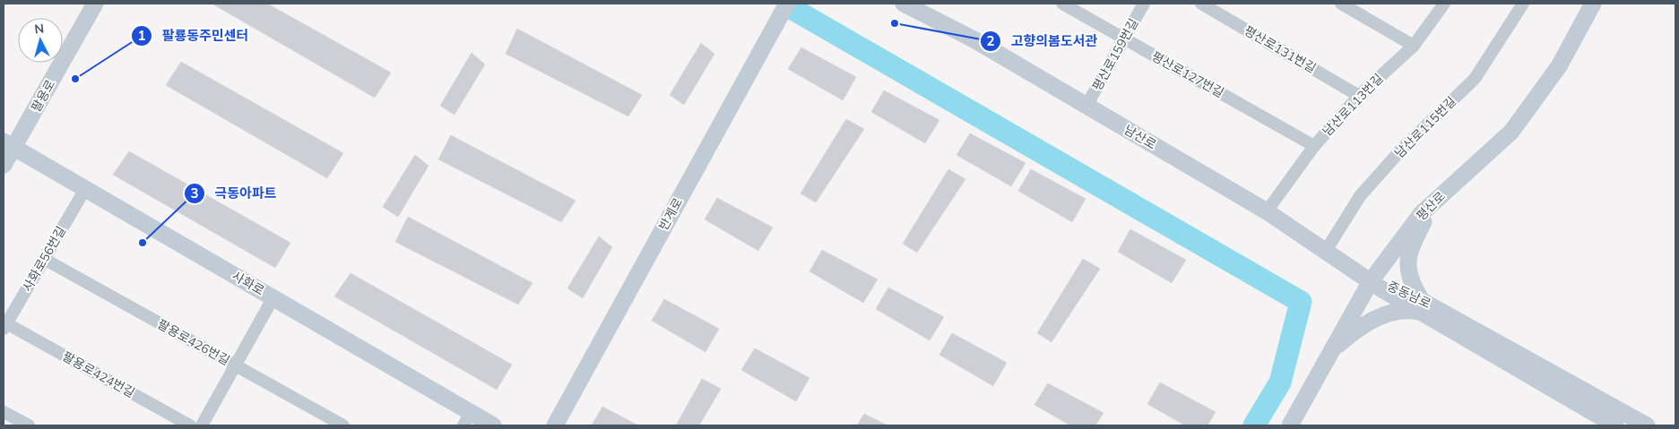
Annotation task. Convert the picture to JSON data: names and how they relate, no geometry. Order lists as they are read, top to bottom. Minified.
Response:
{"streets":{"main road":["팔용로","남산로","평산로","반계로","사화로","중동남로"],"street":["평산로131번길","평산로159번길","평산로127번길","남산로113번길","남산로115번길","사화로56번길","팔용로426번길","팔용로424번길"]},"crossings":[["평산로131번길","남산로113번길"],["평산로159번길","평산로127번길"],["평산로159번길","남산로"],["평산로127번길","남산로113번길"],["팔용로","사화로"],["남산로113번길","남산로"],["남산로115번길","남산로"],["남산로","평산로"],["남산로","중동남로"],["평산로","중동남로"],["사화로56번길","사화로"],["사화로56번길","팔용로426번길"],["사화로56번길","팔용로424번길"]],"places":["고향의봄도서관","팔룡동주민센터","극동아파트"],"north":"top"}
